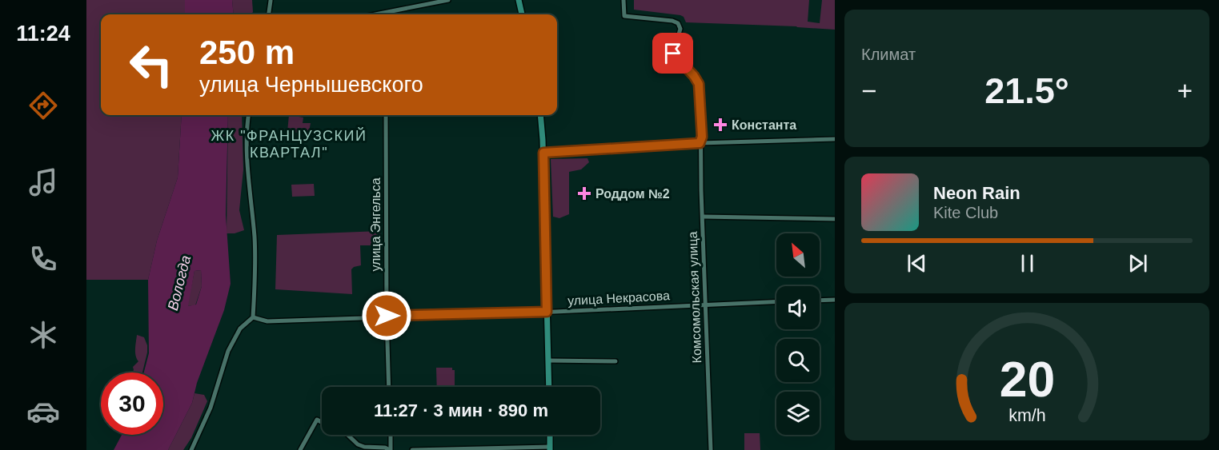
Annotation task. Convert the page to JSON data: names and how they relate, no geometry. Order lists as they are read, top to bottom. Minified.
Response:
{"streets":{"street":["улица Энгельса","Комсомольская улица","улица Некрасова"]},"crossings":[["улица Энгельса","улица Некрасова"],["Комсомольская улица","улица Некрасова"]],"districts":["ЖК \"ФРАНЦУЗСКИЙ КВАРТАЛ\""],"water":["Вологда"],"places":{"health":["Константа","Роддом №2"]},"north":"top left","page":{"tabs":"11:24","tile":"Климат","turn":["250 m","улица Чернышевского"],"heat":["−","21.5°","+"],"song":["Neon Rain","Kite Club"],"limit":"30","trip":"11:27 · 3 мин · 890 m","gauge":["20","km/h"]}}
